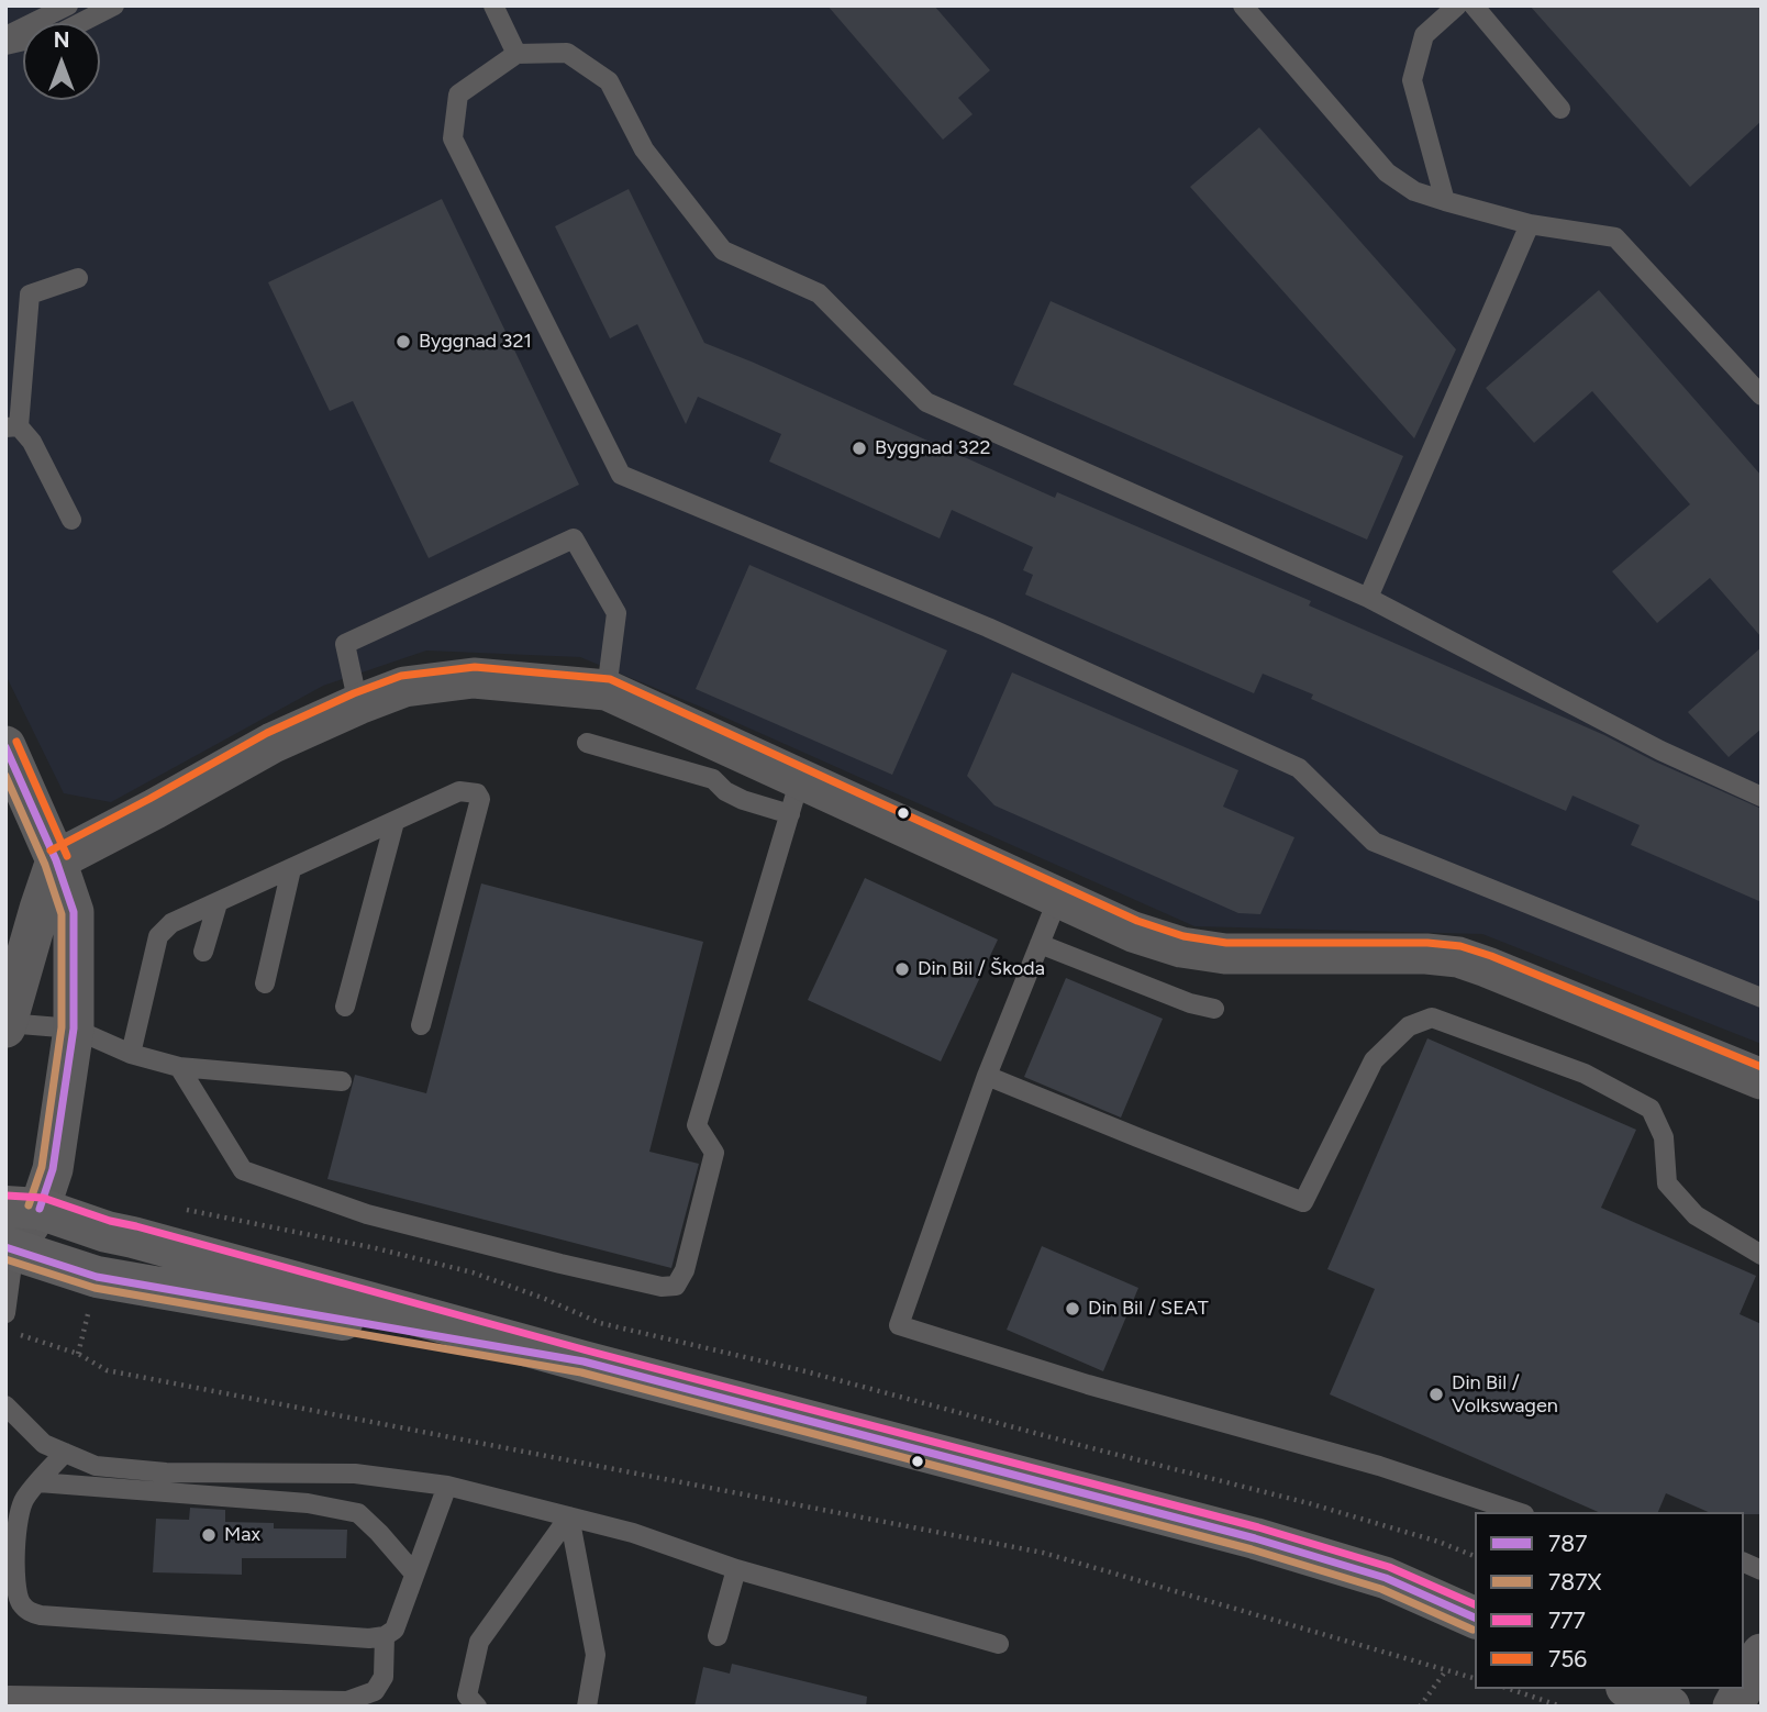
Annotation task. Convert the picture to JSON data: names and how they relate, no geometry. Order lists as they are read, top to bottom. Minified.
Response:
{"places":["Byggnad 321","Byggnad 322","Din Bil / Škoda","Din Bil / SEAT","Din Bil / Volkswagen","Max"],"lines":["transit line 756","transit line 787","transit line 787X","transit line 777"],"legend":["787","787X","777","756"],"north":"top"}
